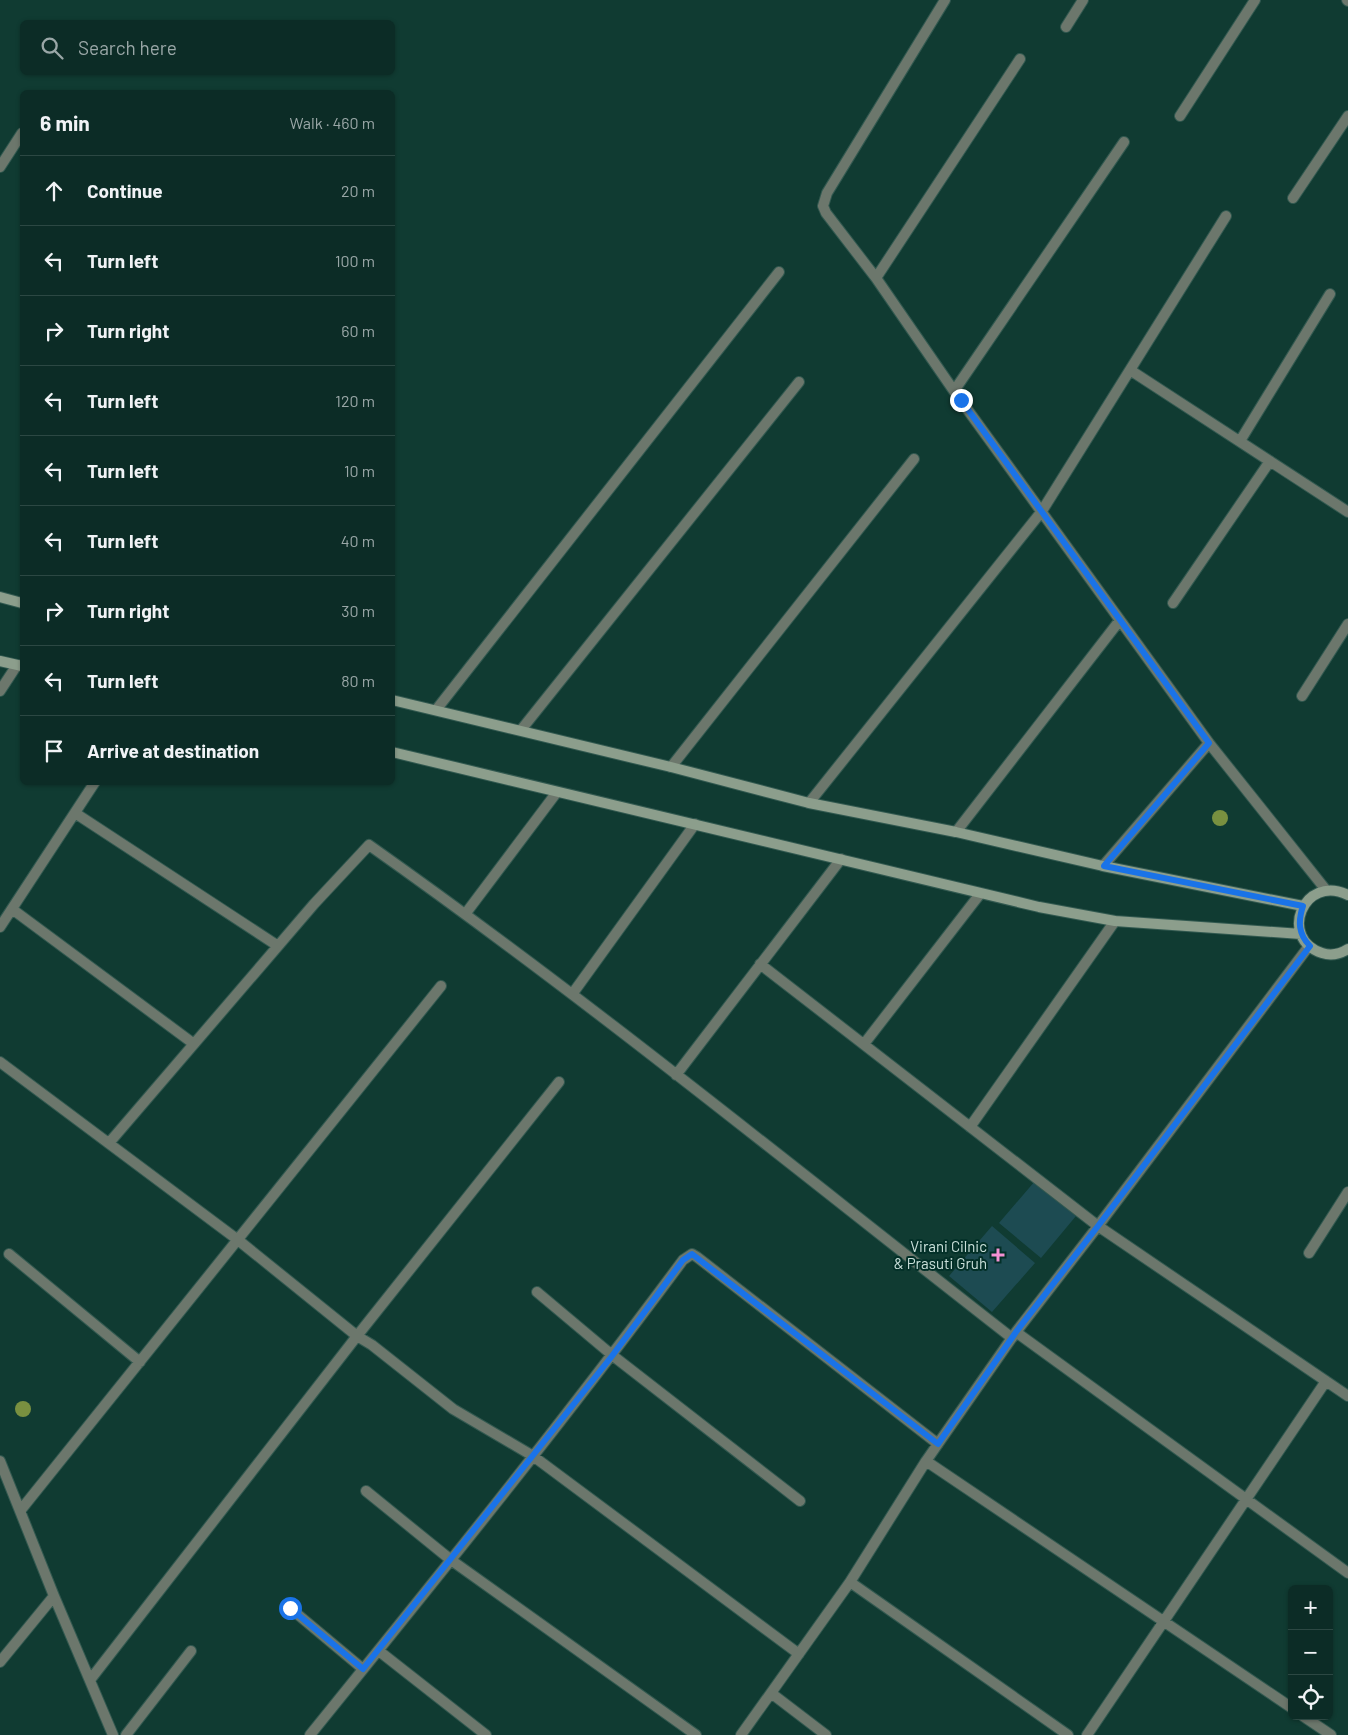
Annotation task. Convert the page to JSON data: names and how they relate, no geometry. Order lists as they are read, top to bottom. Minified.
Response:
{"places":{"health":["Virani Cilnic & Prasuti Gruh"]},"page":{"search":"Search here","heading":["6 min","Walk · 460 m"],"list":[["Continue","20 m"],["Turn left","100 m"],["Turn right","60 m"],["Turn left","120 m"],["Turn left","10 m"],["Turn left","40 m"],["Turn right","30 m"],["Turn left","80 m"],"Arrive at destination"],"map_buttons":["+","−"]}}
